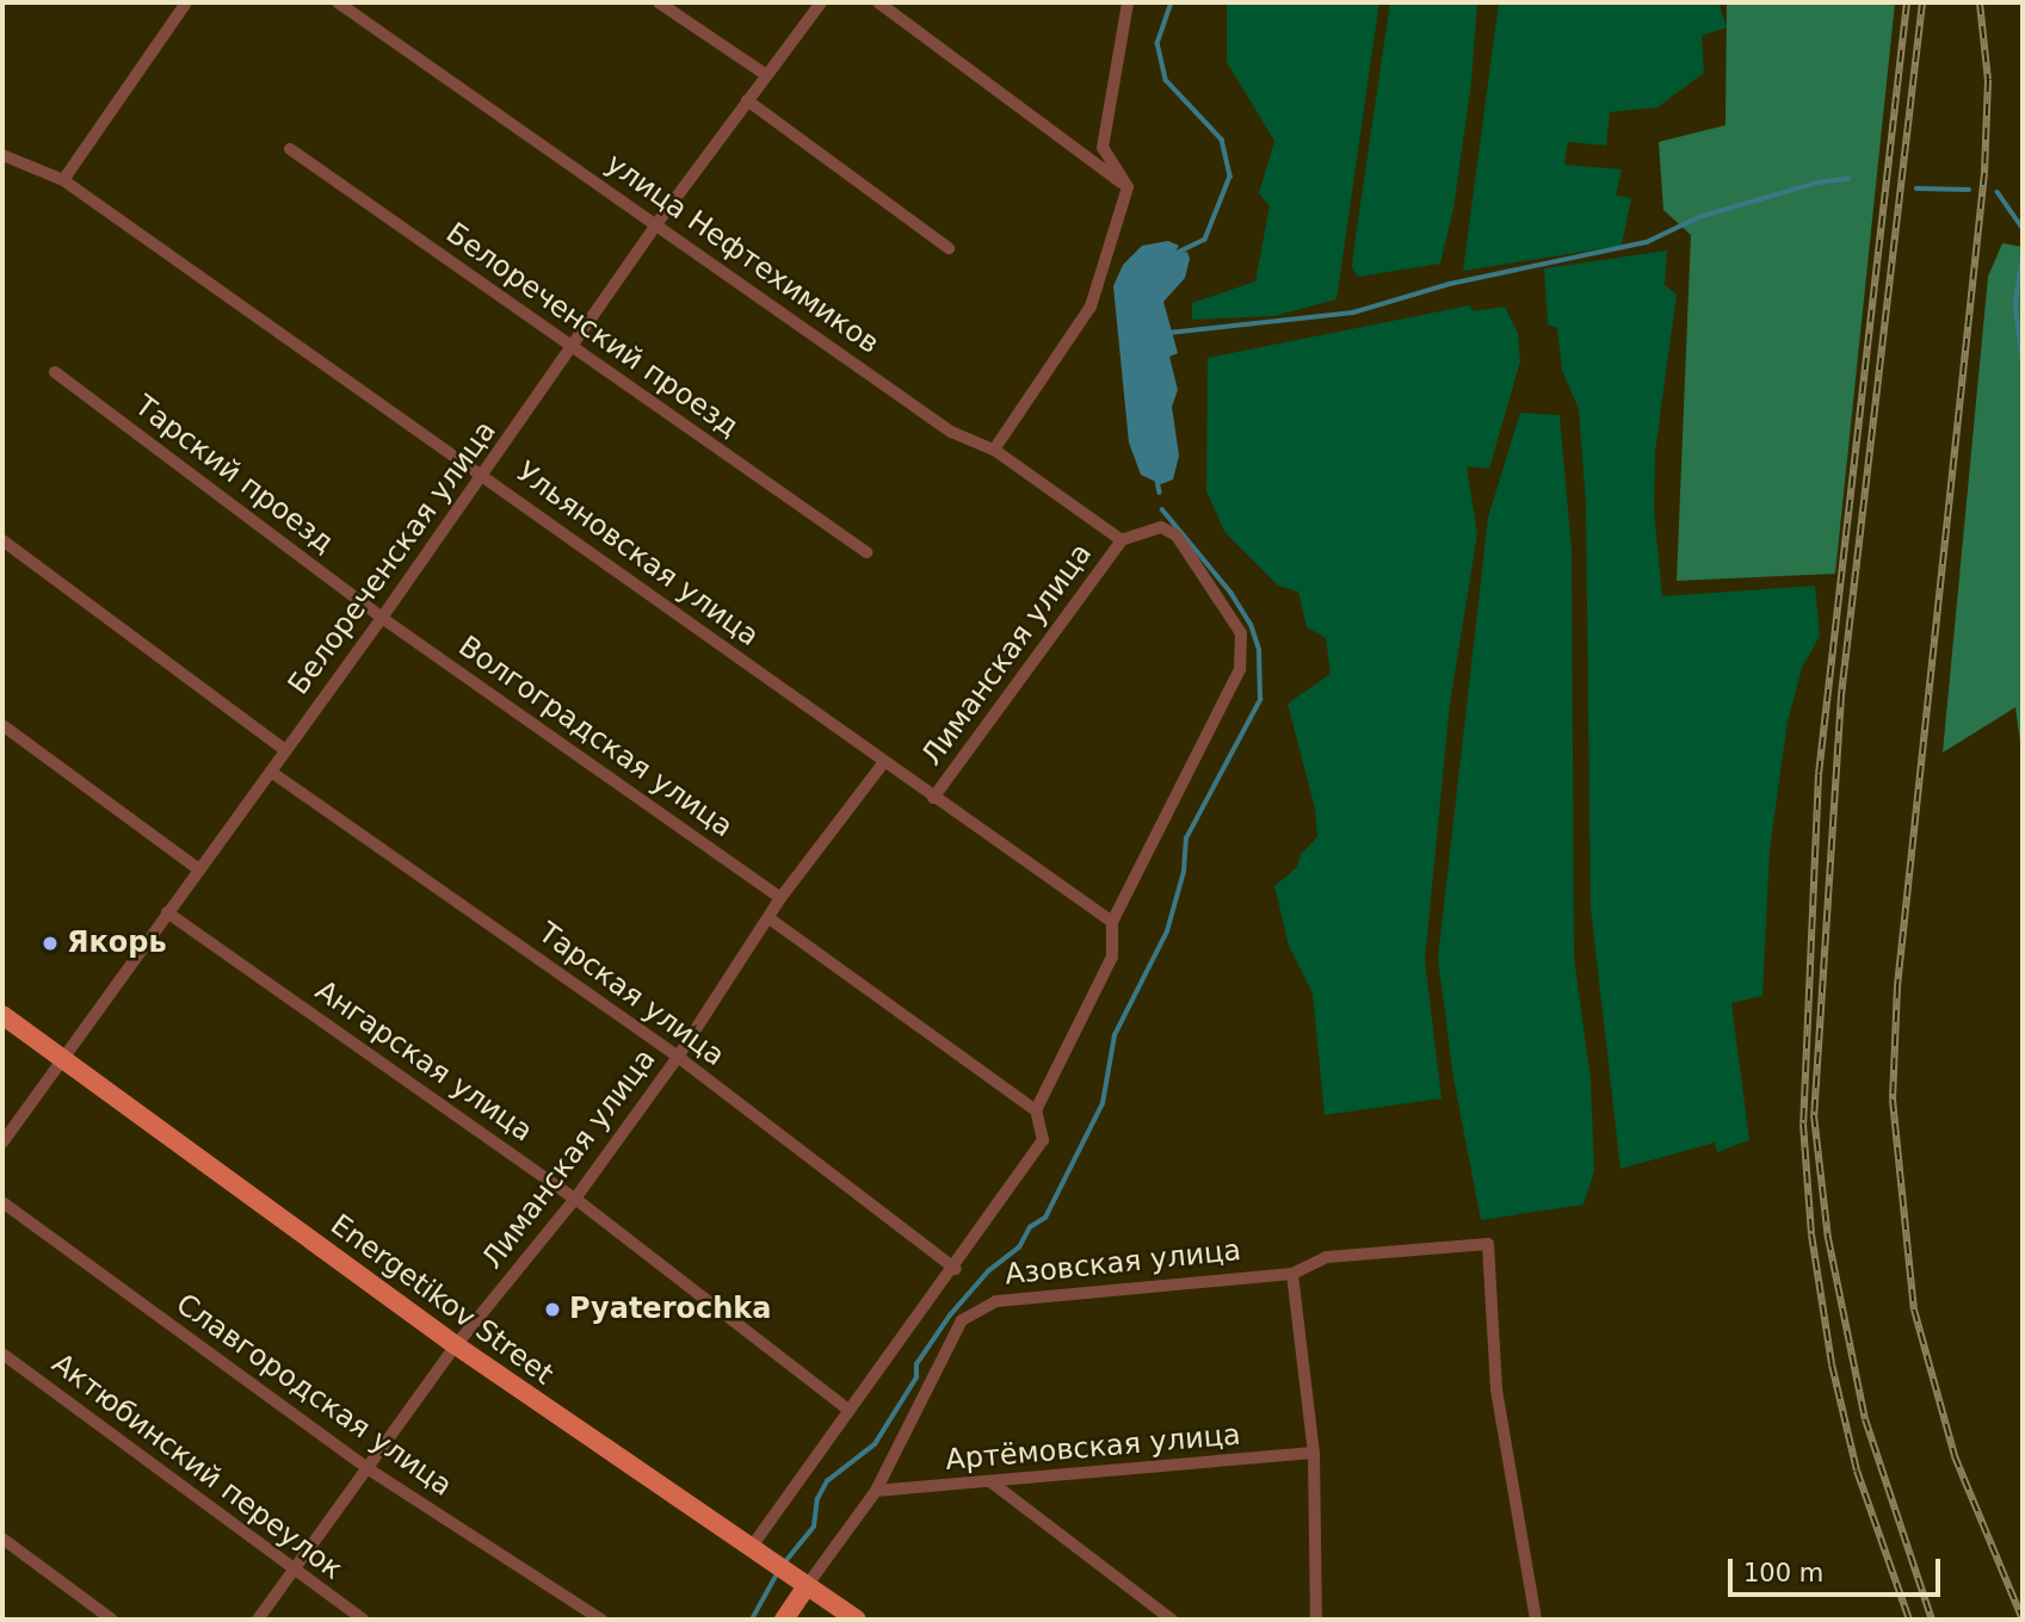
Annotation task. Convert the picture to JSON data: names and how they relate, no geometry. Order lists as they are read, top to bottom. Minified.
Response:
{"streets":{"main road":["Азовская улица","Energetikov Street"],"street":["улица Нефтехимиков","Белореченский проезд","Тарский проезд","Ульяновская улица","Белореченская улица","Лиманская улица","Волгоградская улица","Тарская улица","Ангарская улица","Славгородская улица","Артёмовская улица","Актюбинский переулок"]},"crossings":[["улица Нефтехимиков","Белореченская улица"],["улица Нефтехимиков","Лиманская улица"],["Белореченский проезд","Белореченская улица"],["Тарский проезд","Белореченская улица"],["Тарский проезд","Волгоградская улица"],["Ульяновская улица","Белореченская улица"],["Ульяновская улица","Лиманская улица"],["Белореченская улица","Волгоградская улица"],["Белореченская улица","Тарская улица"],["Белореченская улица","Ангарская улица"],["Белореченская улица","Energetikov Street"],["Лиманская улица","Волгоградская улица"],["Лиманская улица","Тарская улица"],["Лиманская улица","Ангарская улица"],["Лиманская улица","Energetikov Street"],["Лиманская улица","Славгородская улица"],["Лиманская улица","Актюбинский переулок"],["Азовская улица","Energetikov Street"],["Азовская улица","Артёмовская улица"]],"places":["Якорь","Pyaterochka"],"scale_bar":"100 m"}
